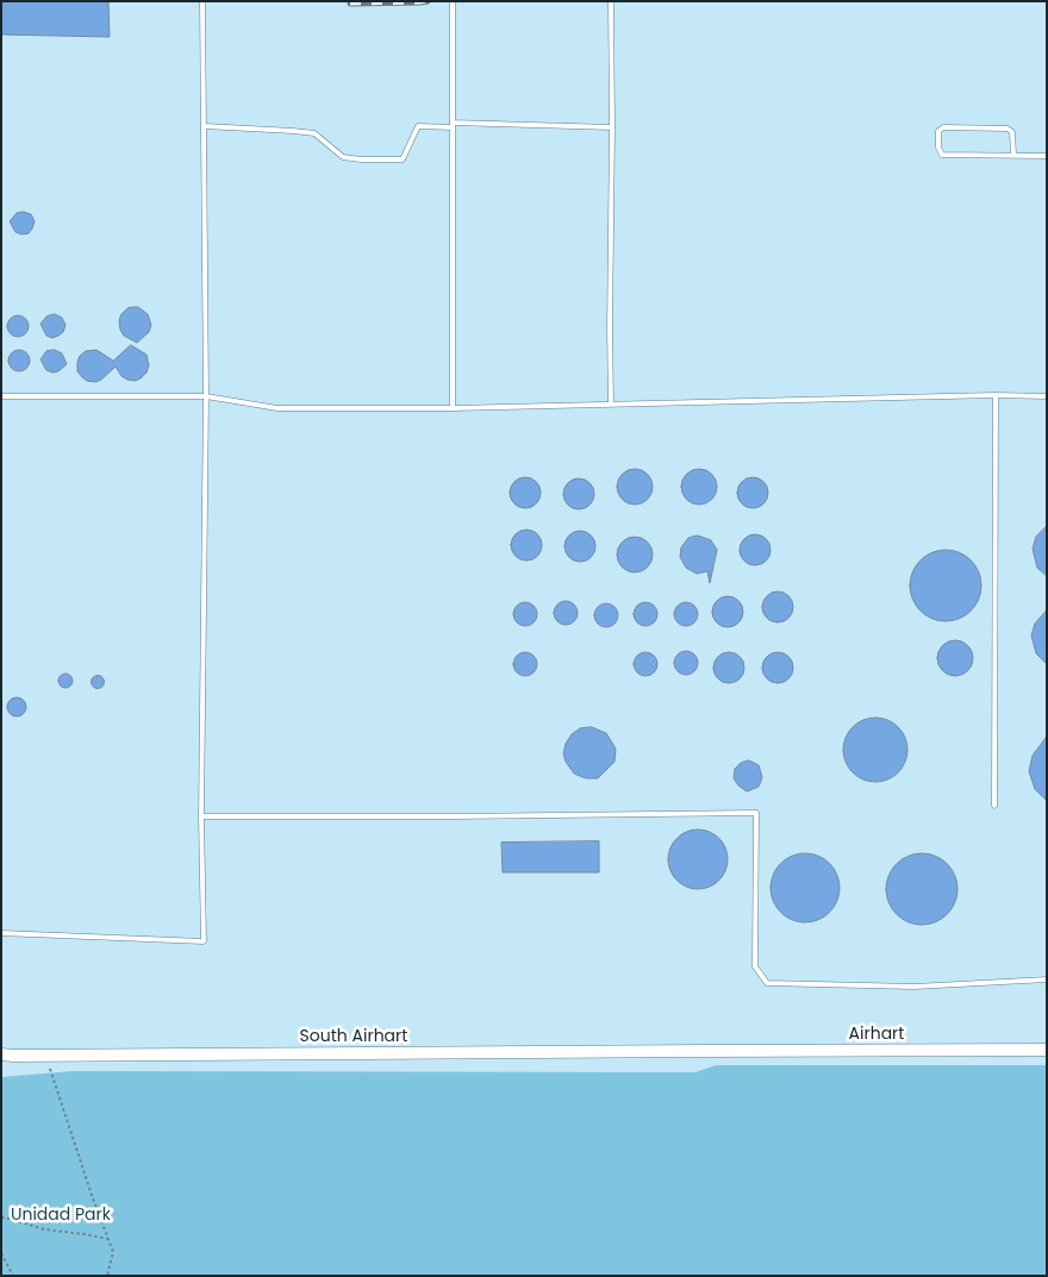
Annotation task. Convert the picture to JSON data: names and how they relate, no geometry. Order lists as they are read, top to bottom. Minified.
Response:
{"streets":{"street":["Airhart","South Airhart"]},"crossings":[["Airhart","South Airhart"]],"parks":["Unidad Park"]}
